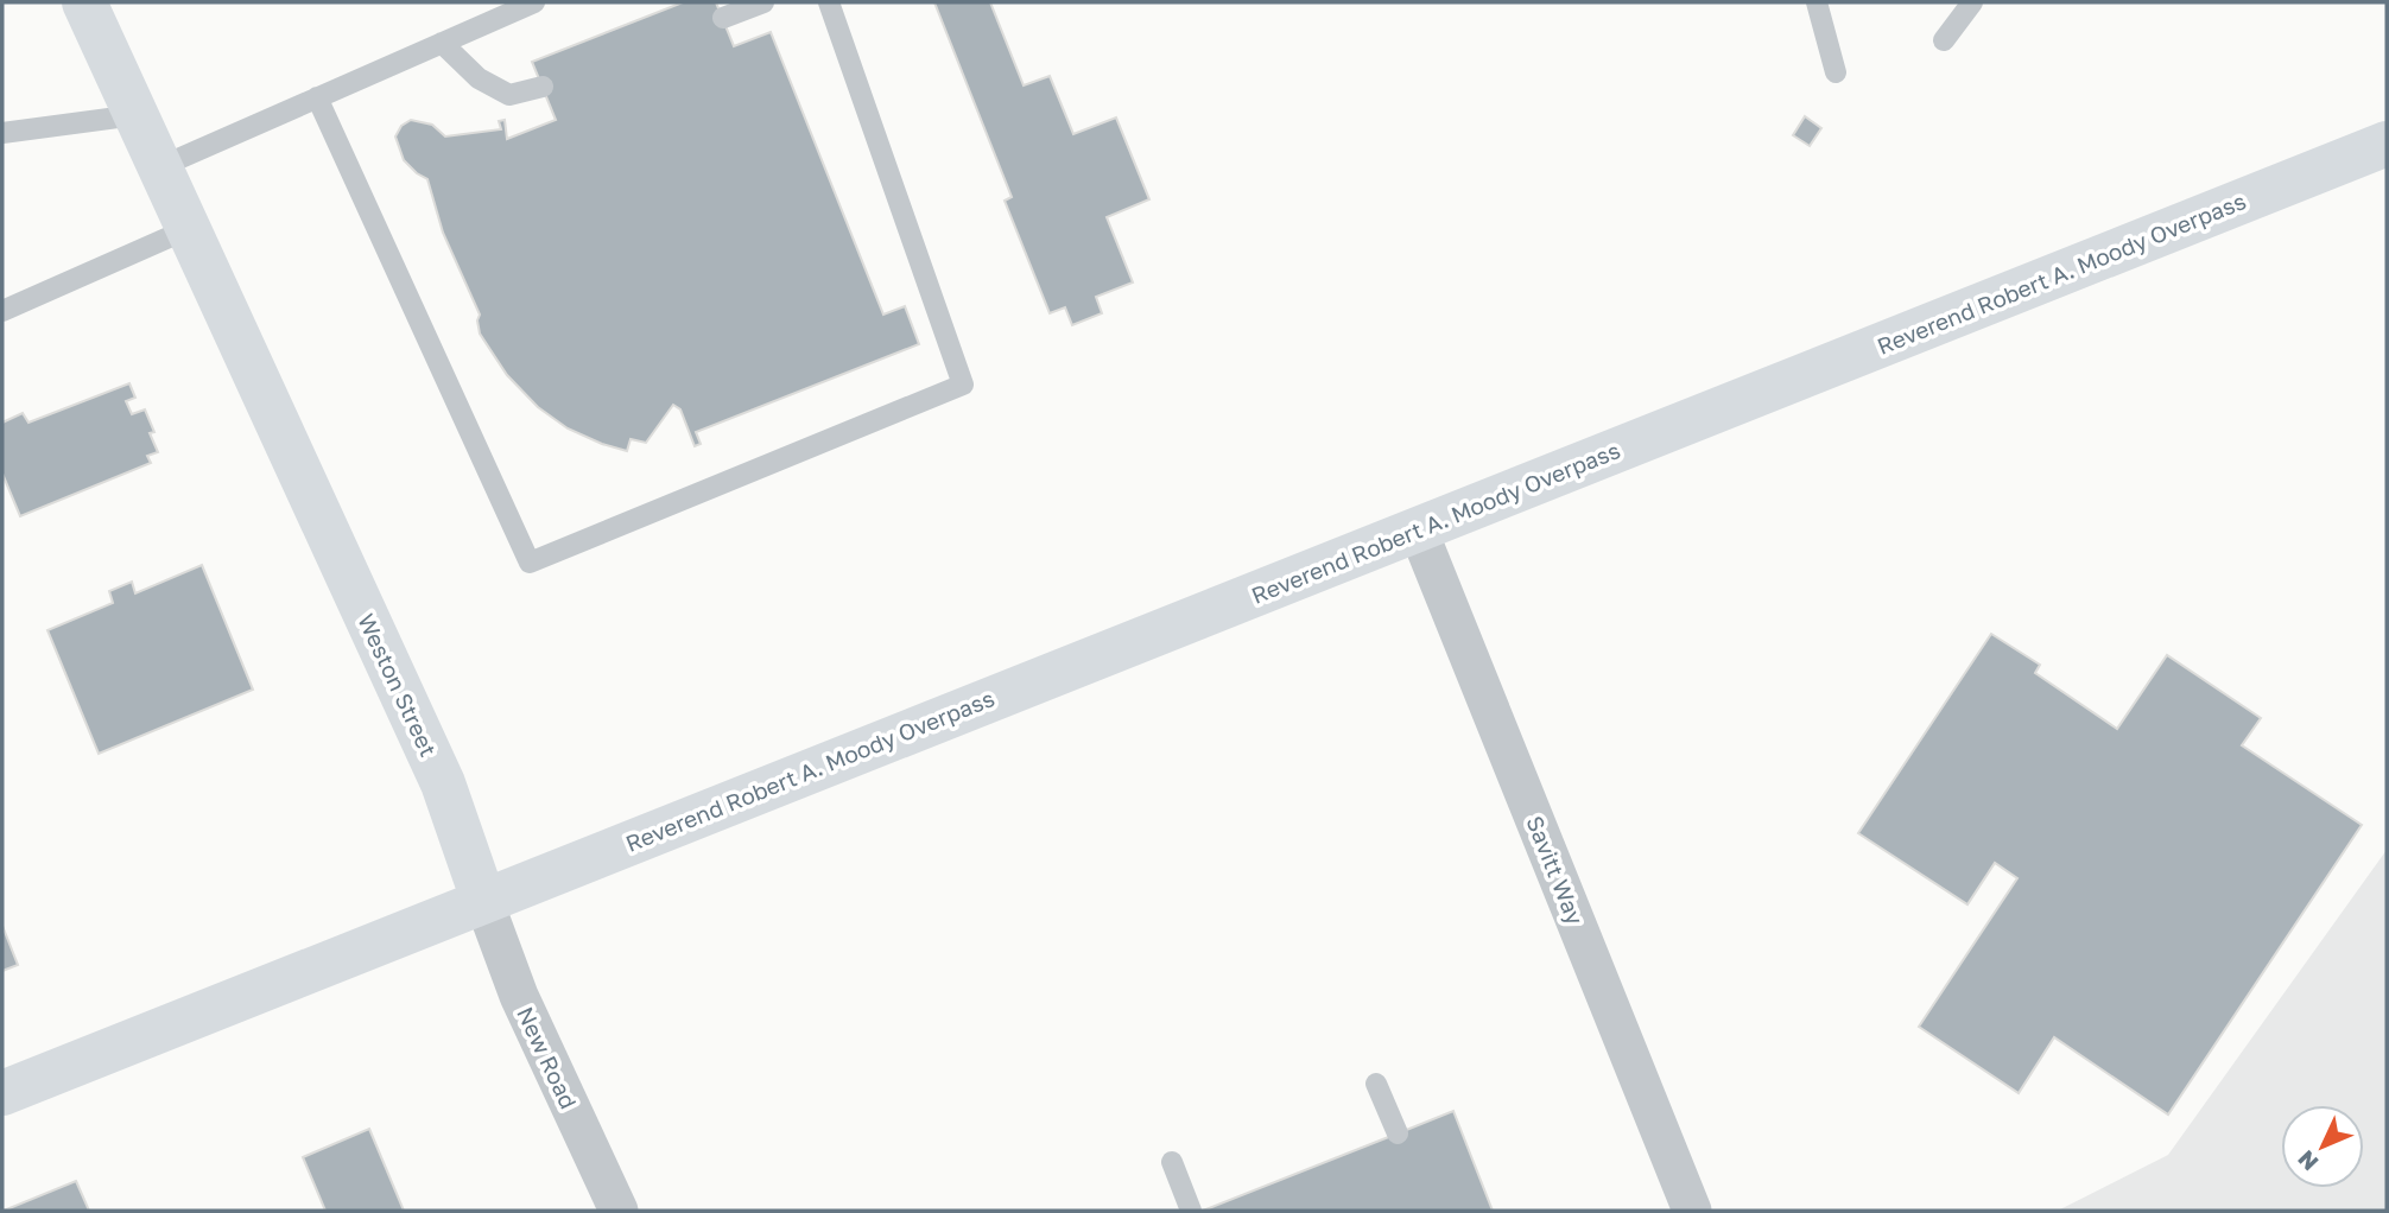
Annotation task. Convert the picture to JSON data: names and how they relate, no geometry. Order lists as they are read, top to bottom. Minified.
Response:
{"streets":{"main road":["Reverend Robert A. Moody Overpass","Weston Street"],"street":["Savitt Way","New Road"]},"crossings":[["Reverend Robert A. Moody Overpass","Weston Street"],["Reverend Robert A. Moody Overpass","Savitt Way"],["Reverend Robert A. Moody Overpass","New Road"],["Weston Street","New Road"]],"north":"bottom left"}
